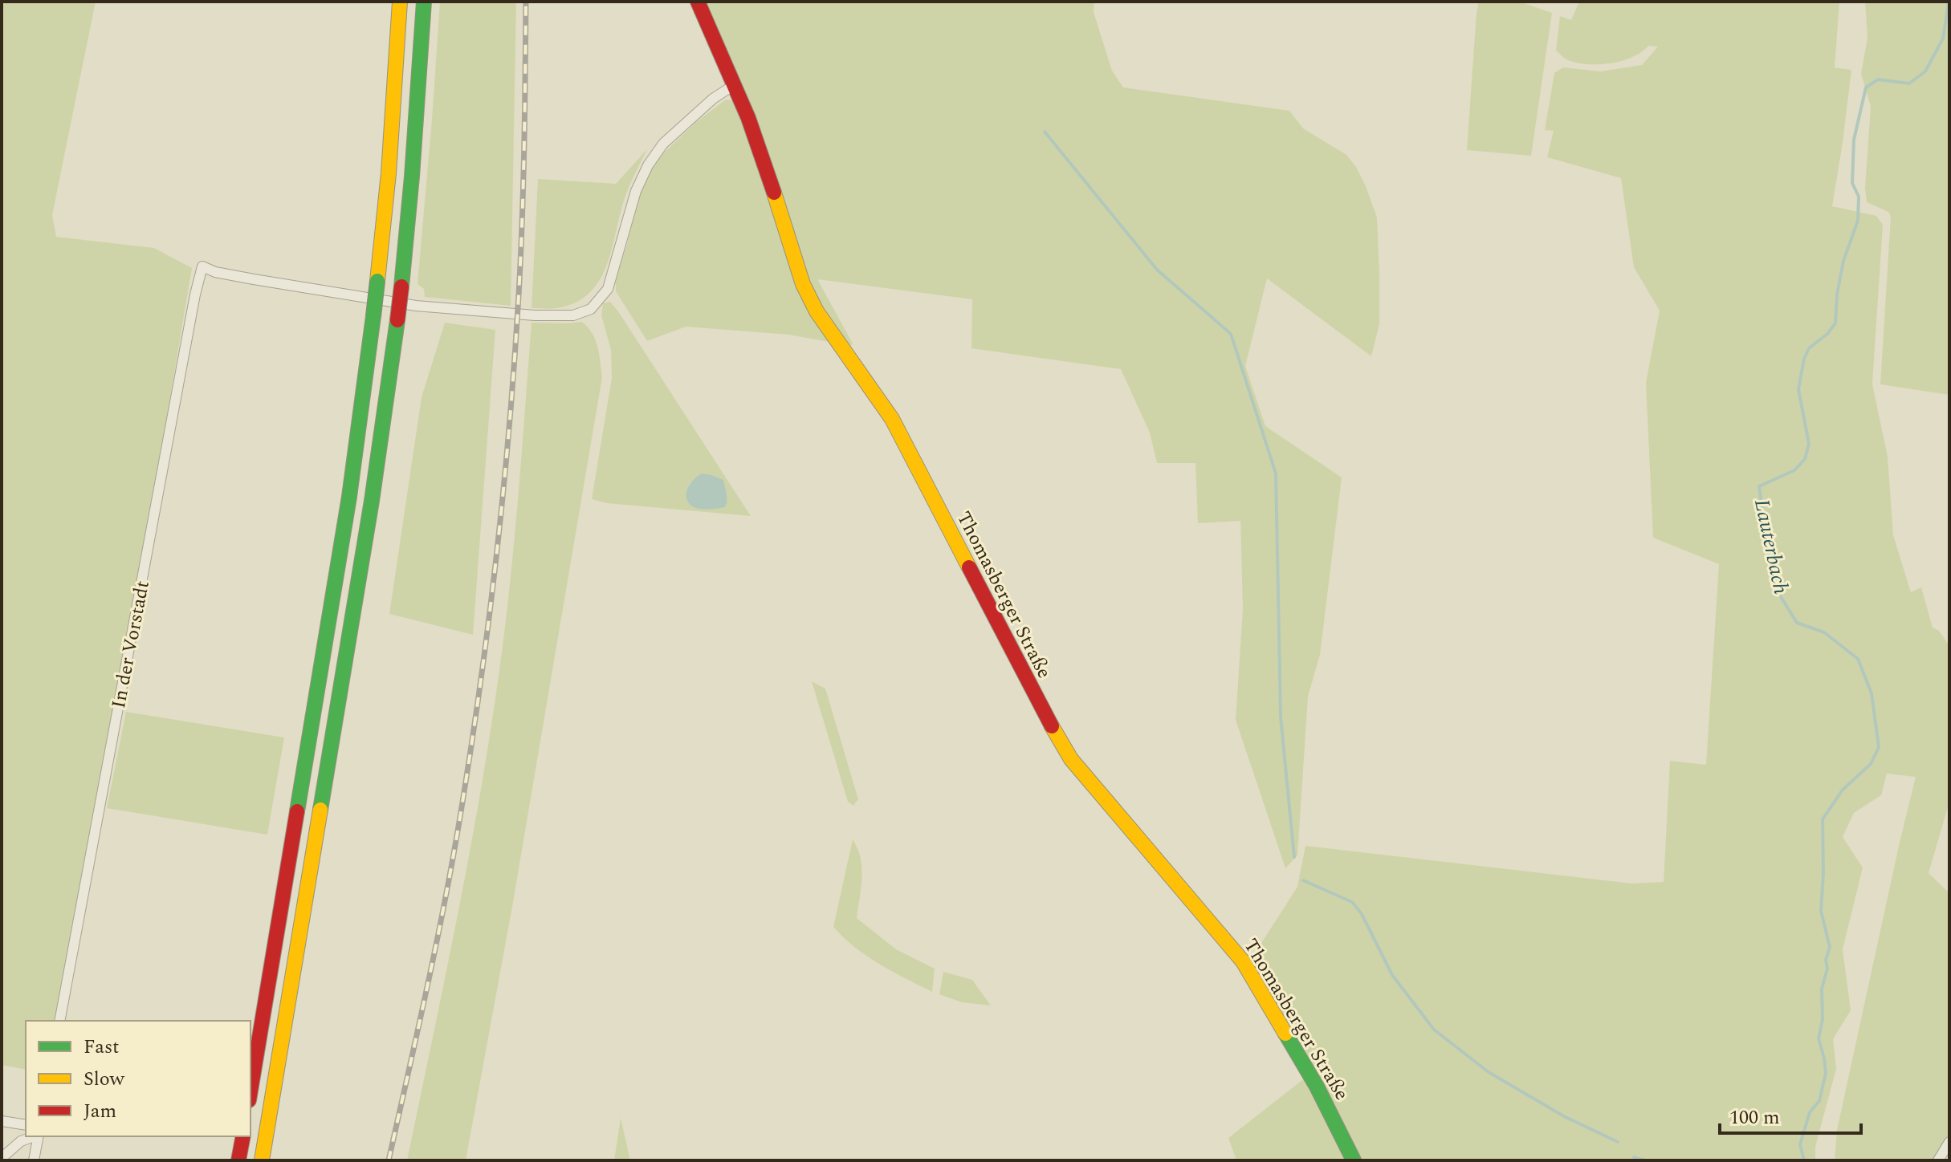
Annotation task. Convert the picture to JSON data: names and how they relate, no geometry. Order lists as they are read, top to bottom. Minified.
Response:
{"streets":{"main road":["Thomasberger Straße"],"street":["In der Vorstadt"]},"crossings":[["Thomasberger Straße","In der Vorstadt"]],"water":["Lauterbach"],"legend":["Fast","Slow","Jam"],"scale_bar":"100 m"}
